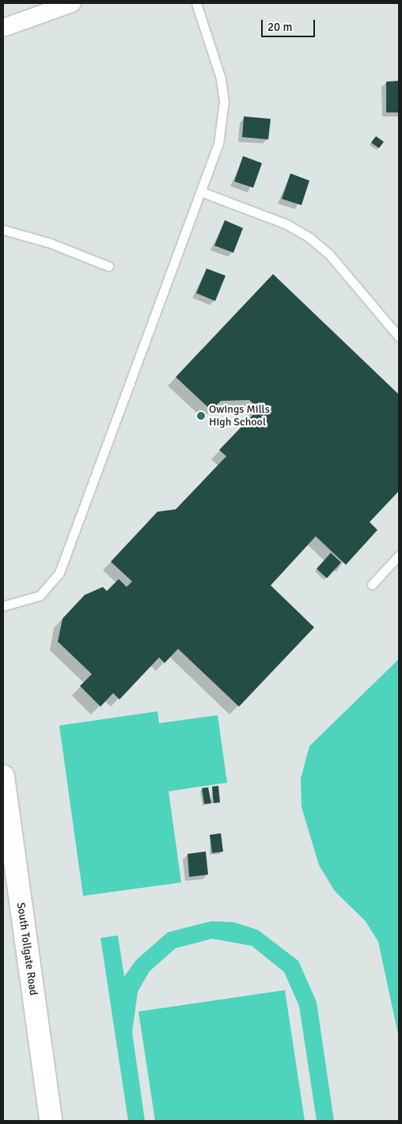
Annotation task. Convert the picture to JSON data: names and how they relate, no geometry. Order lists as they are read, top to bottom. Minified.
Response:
{"streets":{"street":["South Tollgate Road"]},"places":["Owings Mills High School"],"scale_bar":"20 m"}
